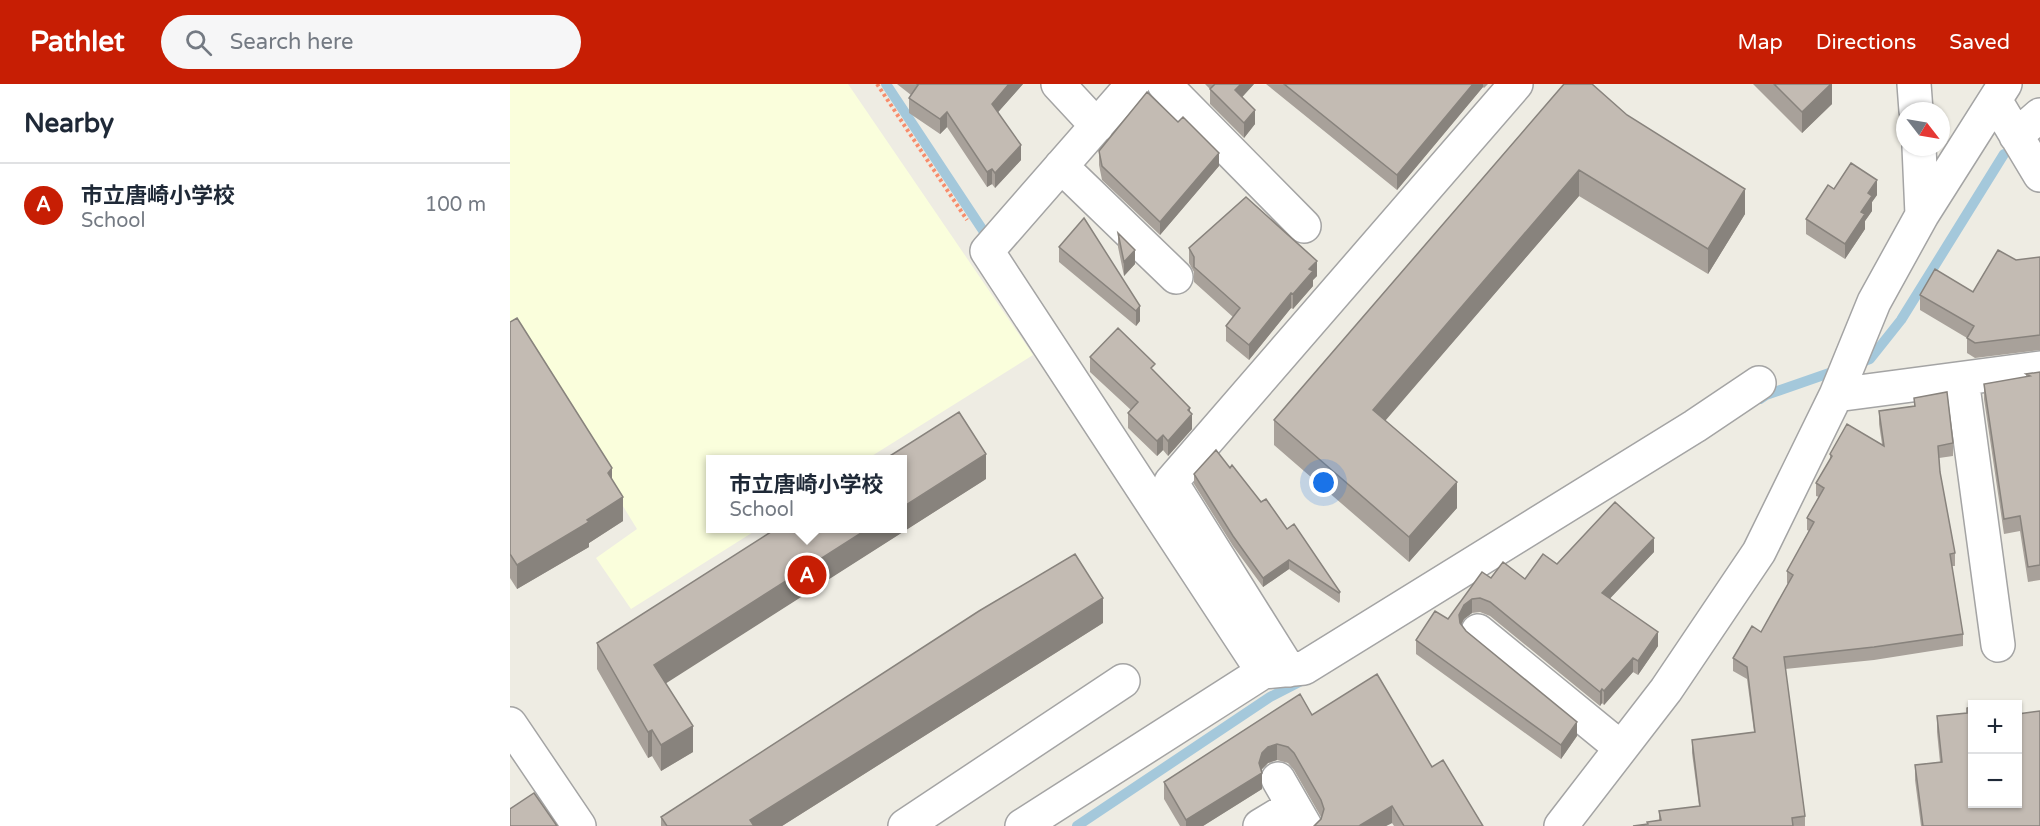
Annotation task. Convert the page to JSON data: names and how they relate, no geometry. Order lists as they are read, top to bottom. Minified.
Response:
{"north":"bottom right","page":{"header":"Pathlet","search":"Search here","nav":["Map","Directions","Saved"],"heading":"Nearby","list":[{"mark":"A","name":"市立唐崎小学校","note":"School","value":"100 m"}],"popup":["市立唐崎小学校","School"],"pins":"A","map_buttons":["+","−"]}}
